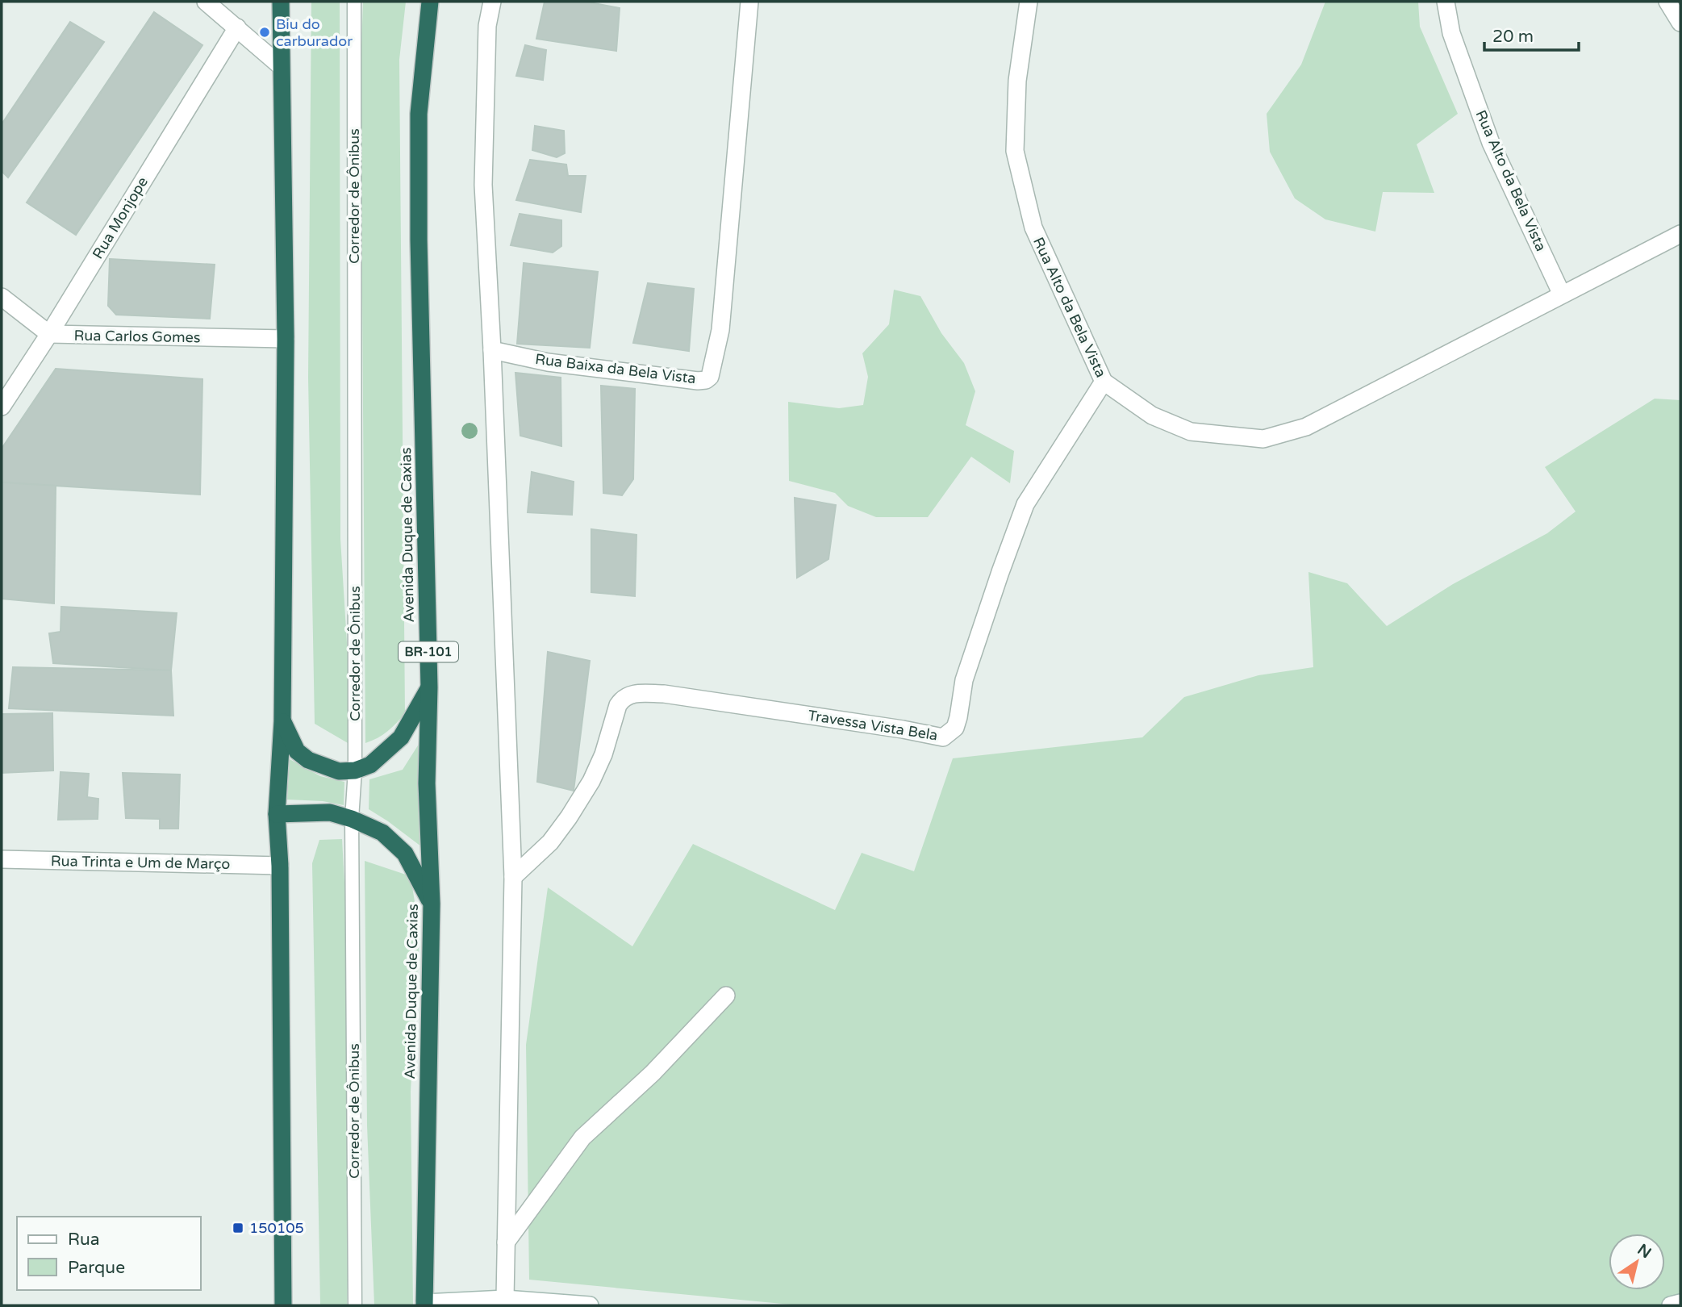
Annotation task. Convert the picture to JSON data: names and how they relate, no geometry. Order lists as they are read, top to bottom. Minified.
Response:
{"streets":{"highway":["Avenida Duque de Caxias","BR-101"],"street":["Rua Alto da Bela Vista","Rua Monjope","Rua Carlos Gomes","Rua Baixa da Bela Vista","Travessa Vista Bela","Rua Trinta e Um de Março"],"lane":["Corredor de Ônibus"]},"crossings":[["Rua Alto da Bela Vista","Travessa Vista Bela"],["Rua Monjope","Rua Carlos Gomes"]],"places":{"other":["Biu do carburador"],"transit":["150105"]},"legend":["Rua","Parque"],"scale_bar":"20 m","north":"top right"}
